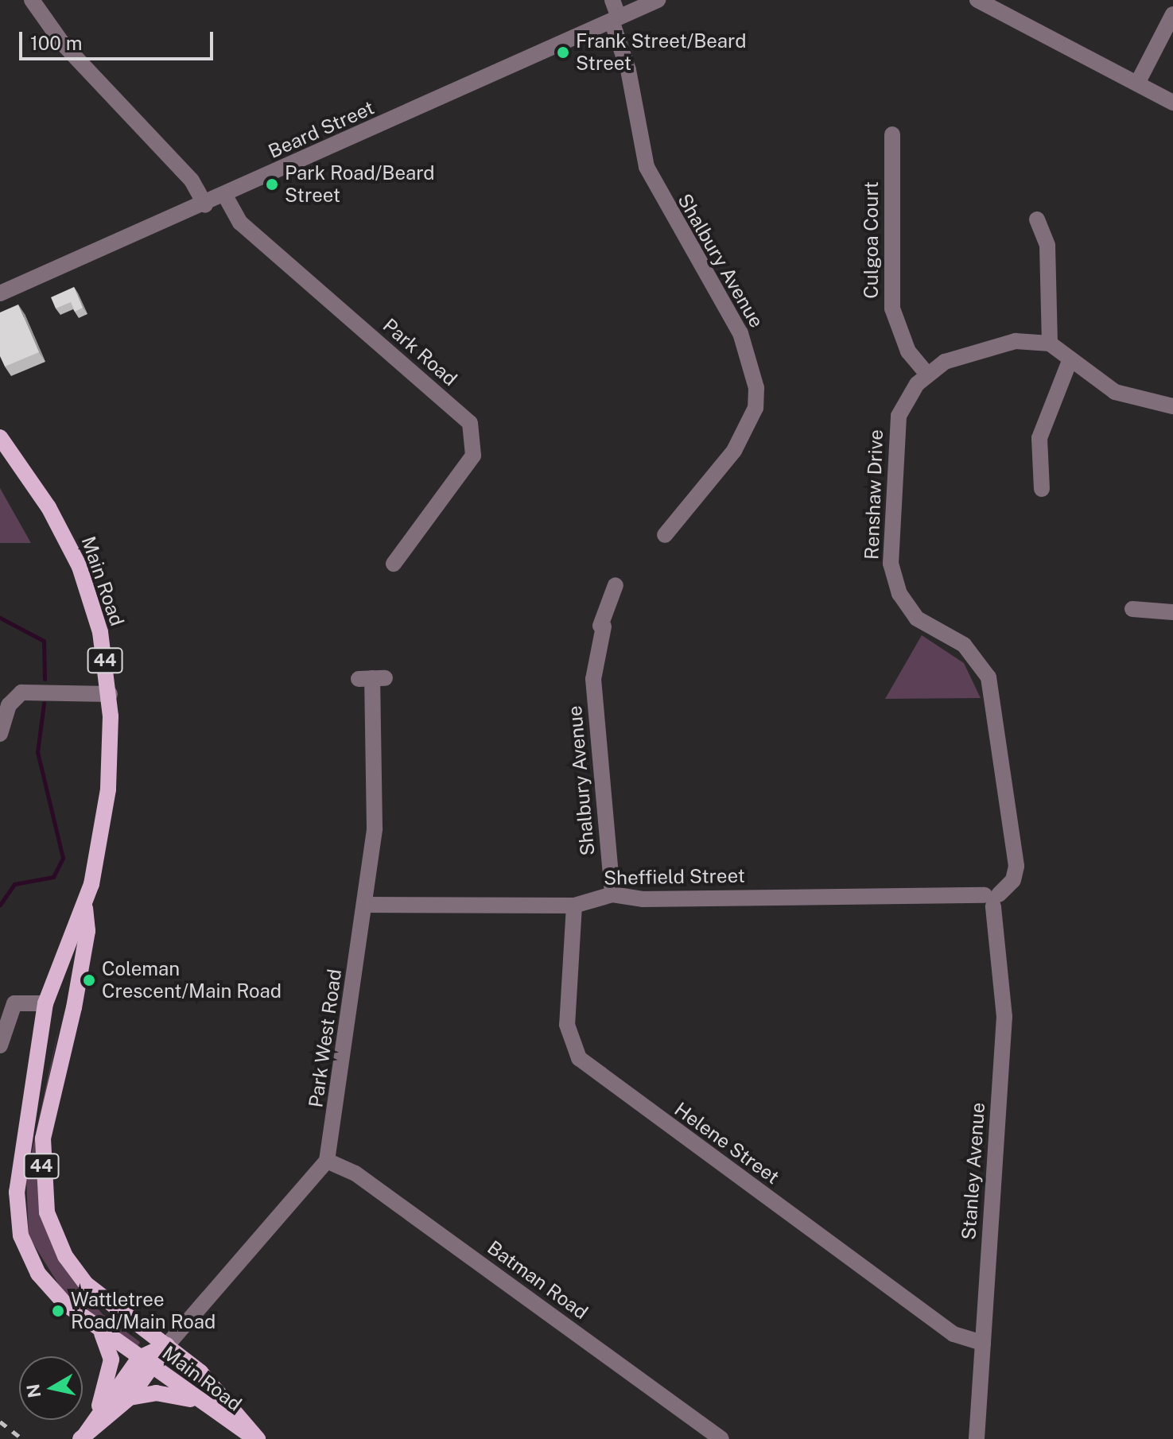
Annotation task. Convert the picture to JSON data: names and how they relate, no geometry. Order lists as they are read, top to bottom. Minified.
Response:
{"streets":{"main road":["Main Road","44"],"street":["Beard Street","Culgoa Court","Shalbury Avenue","Park Road","Renshaw Drive","Sheffield Street","Park West Road","Helene Street","Stanley Avenue","Batman Road"]},"crossings":[["Beard Street","Shalbury Avenue"],["Beard Street","Park Road"],["Culgoa Court","Renshaw Drive"],["Shalbury Avenue","Sheffield Street"],["Renshaw Drive","Sheffield Street"],["Renshaw Drive","Stanley Avenue"],["Sheffield Street","Park West Road"],["Sheffield Street","Helene Street"],["Sheffield Street","Stanley Avenue"],["Park West Road","Batman Road"],["Helene Street","Stanley Avenue"]],"places":["Frank Street/Beard Street","Park Road/Beard Street","Coleman Crescent/Main Road","Wattletree Road/Main Road"],"scale_bar":"100 m","north":"left"}
